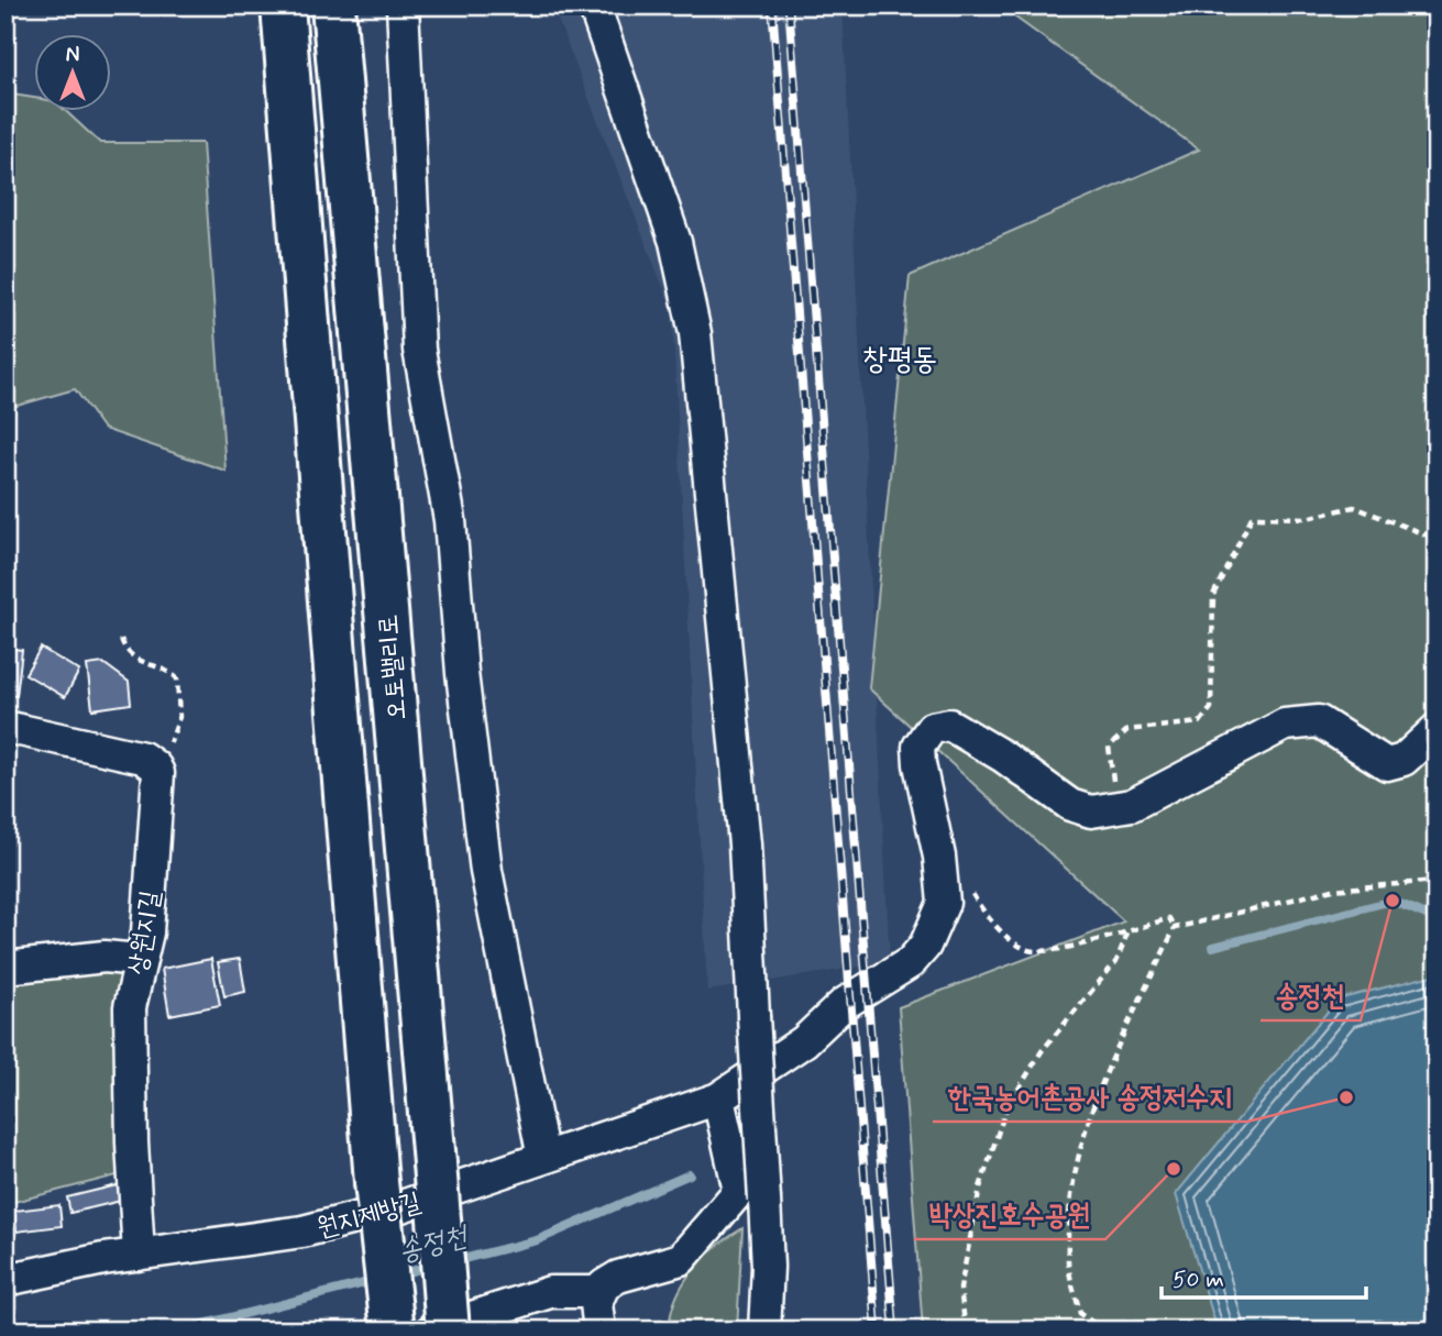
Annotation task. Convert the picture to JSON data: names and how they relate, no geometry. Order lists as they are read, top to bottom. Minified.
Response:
{"streets":{"highway":["오토밸리로"],"street":["상원지길","원지제방길"]},"crossings":[["상원지길","원지제방길"]],"districts":["창평동"],"water":["송정천"],"places":["송정천","한국농어촌공사 송정저수지","박상진호수공원"],"scale_bar":"50 m","north":"top"}
